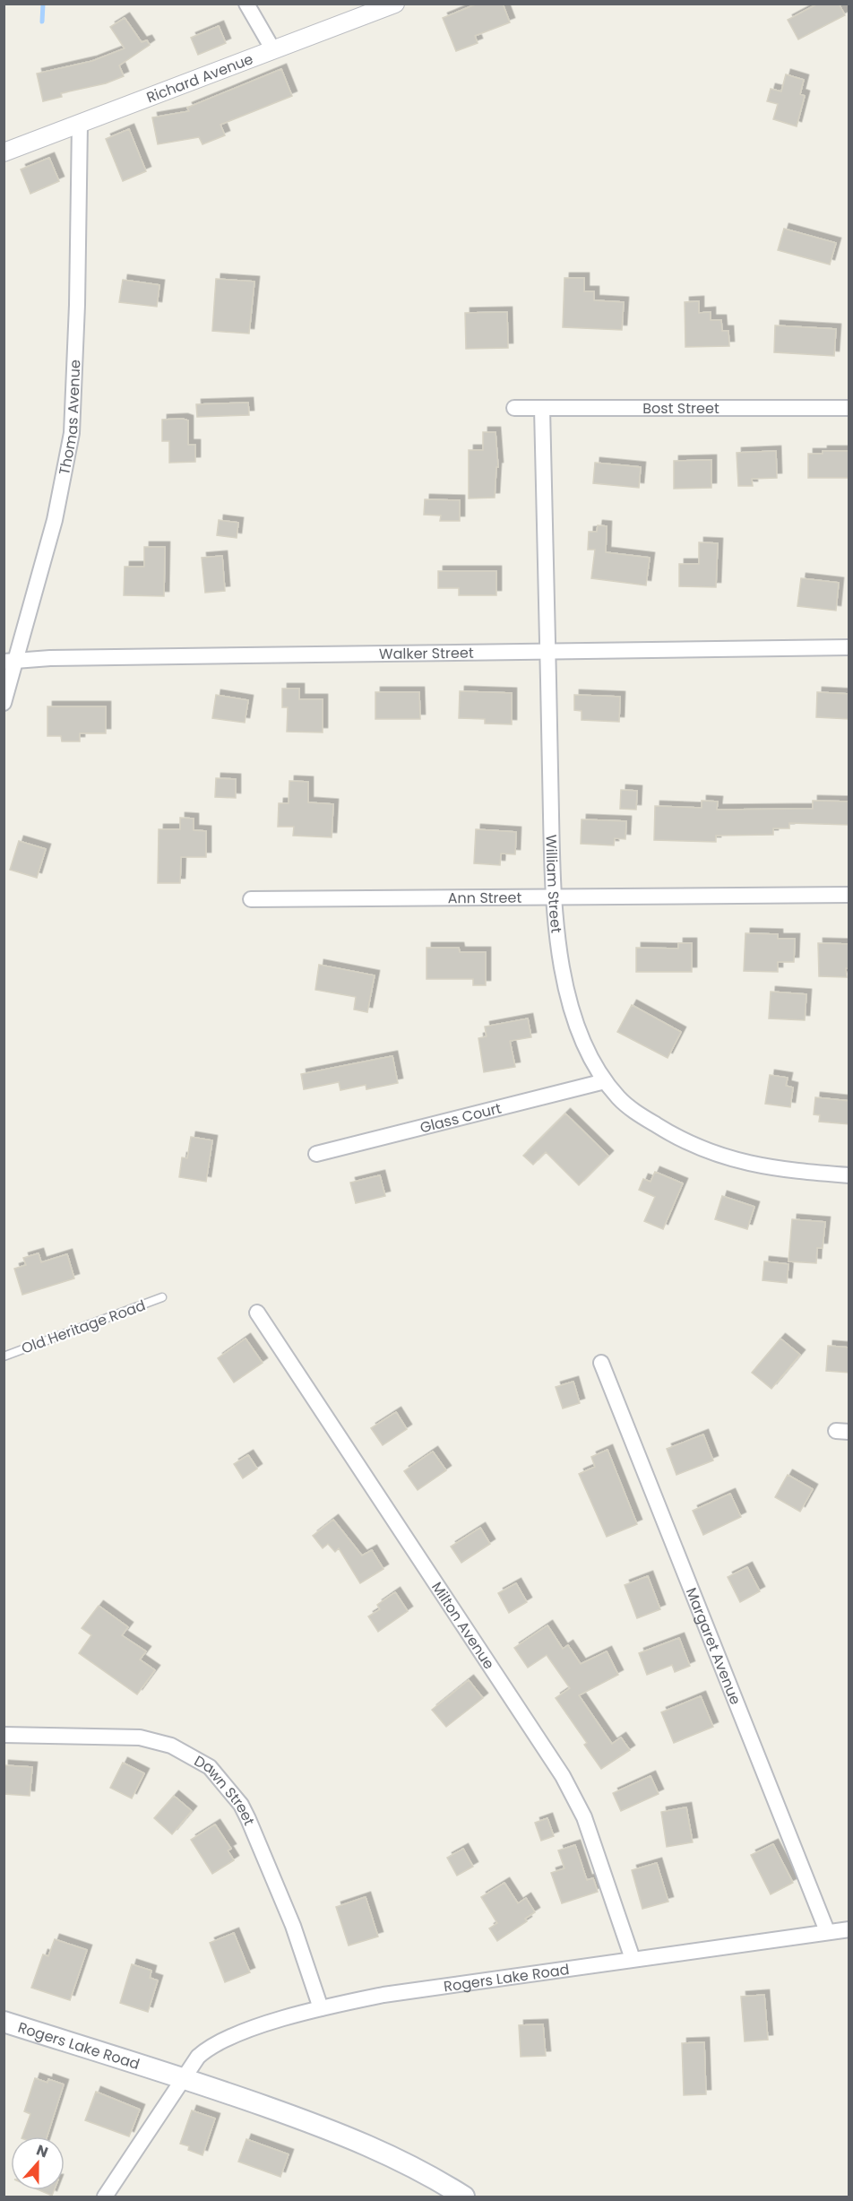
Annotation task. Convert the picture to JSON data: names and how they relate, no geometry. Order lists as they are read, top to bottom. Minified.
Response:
{"streets":{"main road":["Rogers Lake Road"],"street":["Richard Avenue","Bost Street","Thomas Avenue","Walker Street","William Street","Ann Street","Glass Court","Milton Avenue","Margaret Avenue","Dawn Street"],"lane":["Old Heritage Road"]},"crossings":[["Richard Avenue","Thomas Avenue"],["Bost Street","William Street"],["Thomas Avenue","Walker Street"],["Walker Street","William Street"],["William Street","Ann Street"],["William Street","Glass Court"],["Milton Avenue","Rogers Lake Road"],["Margaret Avenue","Rogers Lake Road"],["Dawn Street","Rogers Lake Road"]],"north":"top"}
